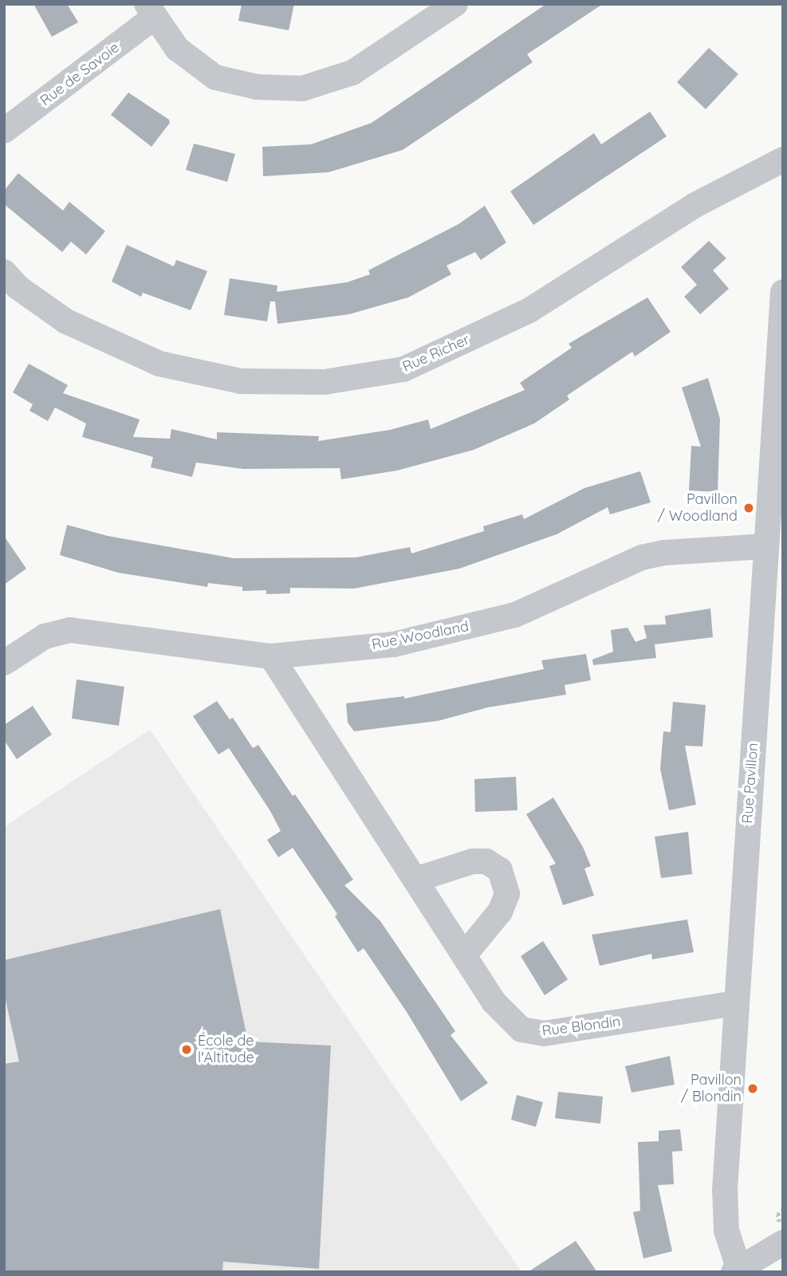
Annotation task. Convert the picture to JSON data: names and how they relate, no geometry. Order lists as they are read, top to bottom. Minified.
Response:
{"streets":{"street":["Rue de Savoie","Rue Richer","Rue Woodland","Rue Pavillon","Rue Blondin"]},"crossings":[["Rue Woodland","Rue Pavillon"],["Rue Woodland","Rue Blondin"],["Rue Pavillon","Rue Blondin"]],"places":["Pavillon / Woodland","École de l'Altitude","Pavillon / Blondin"]}
